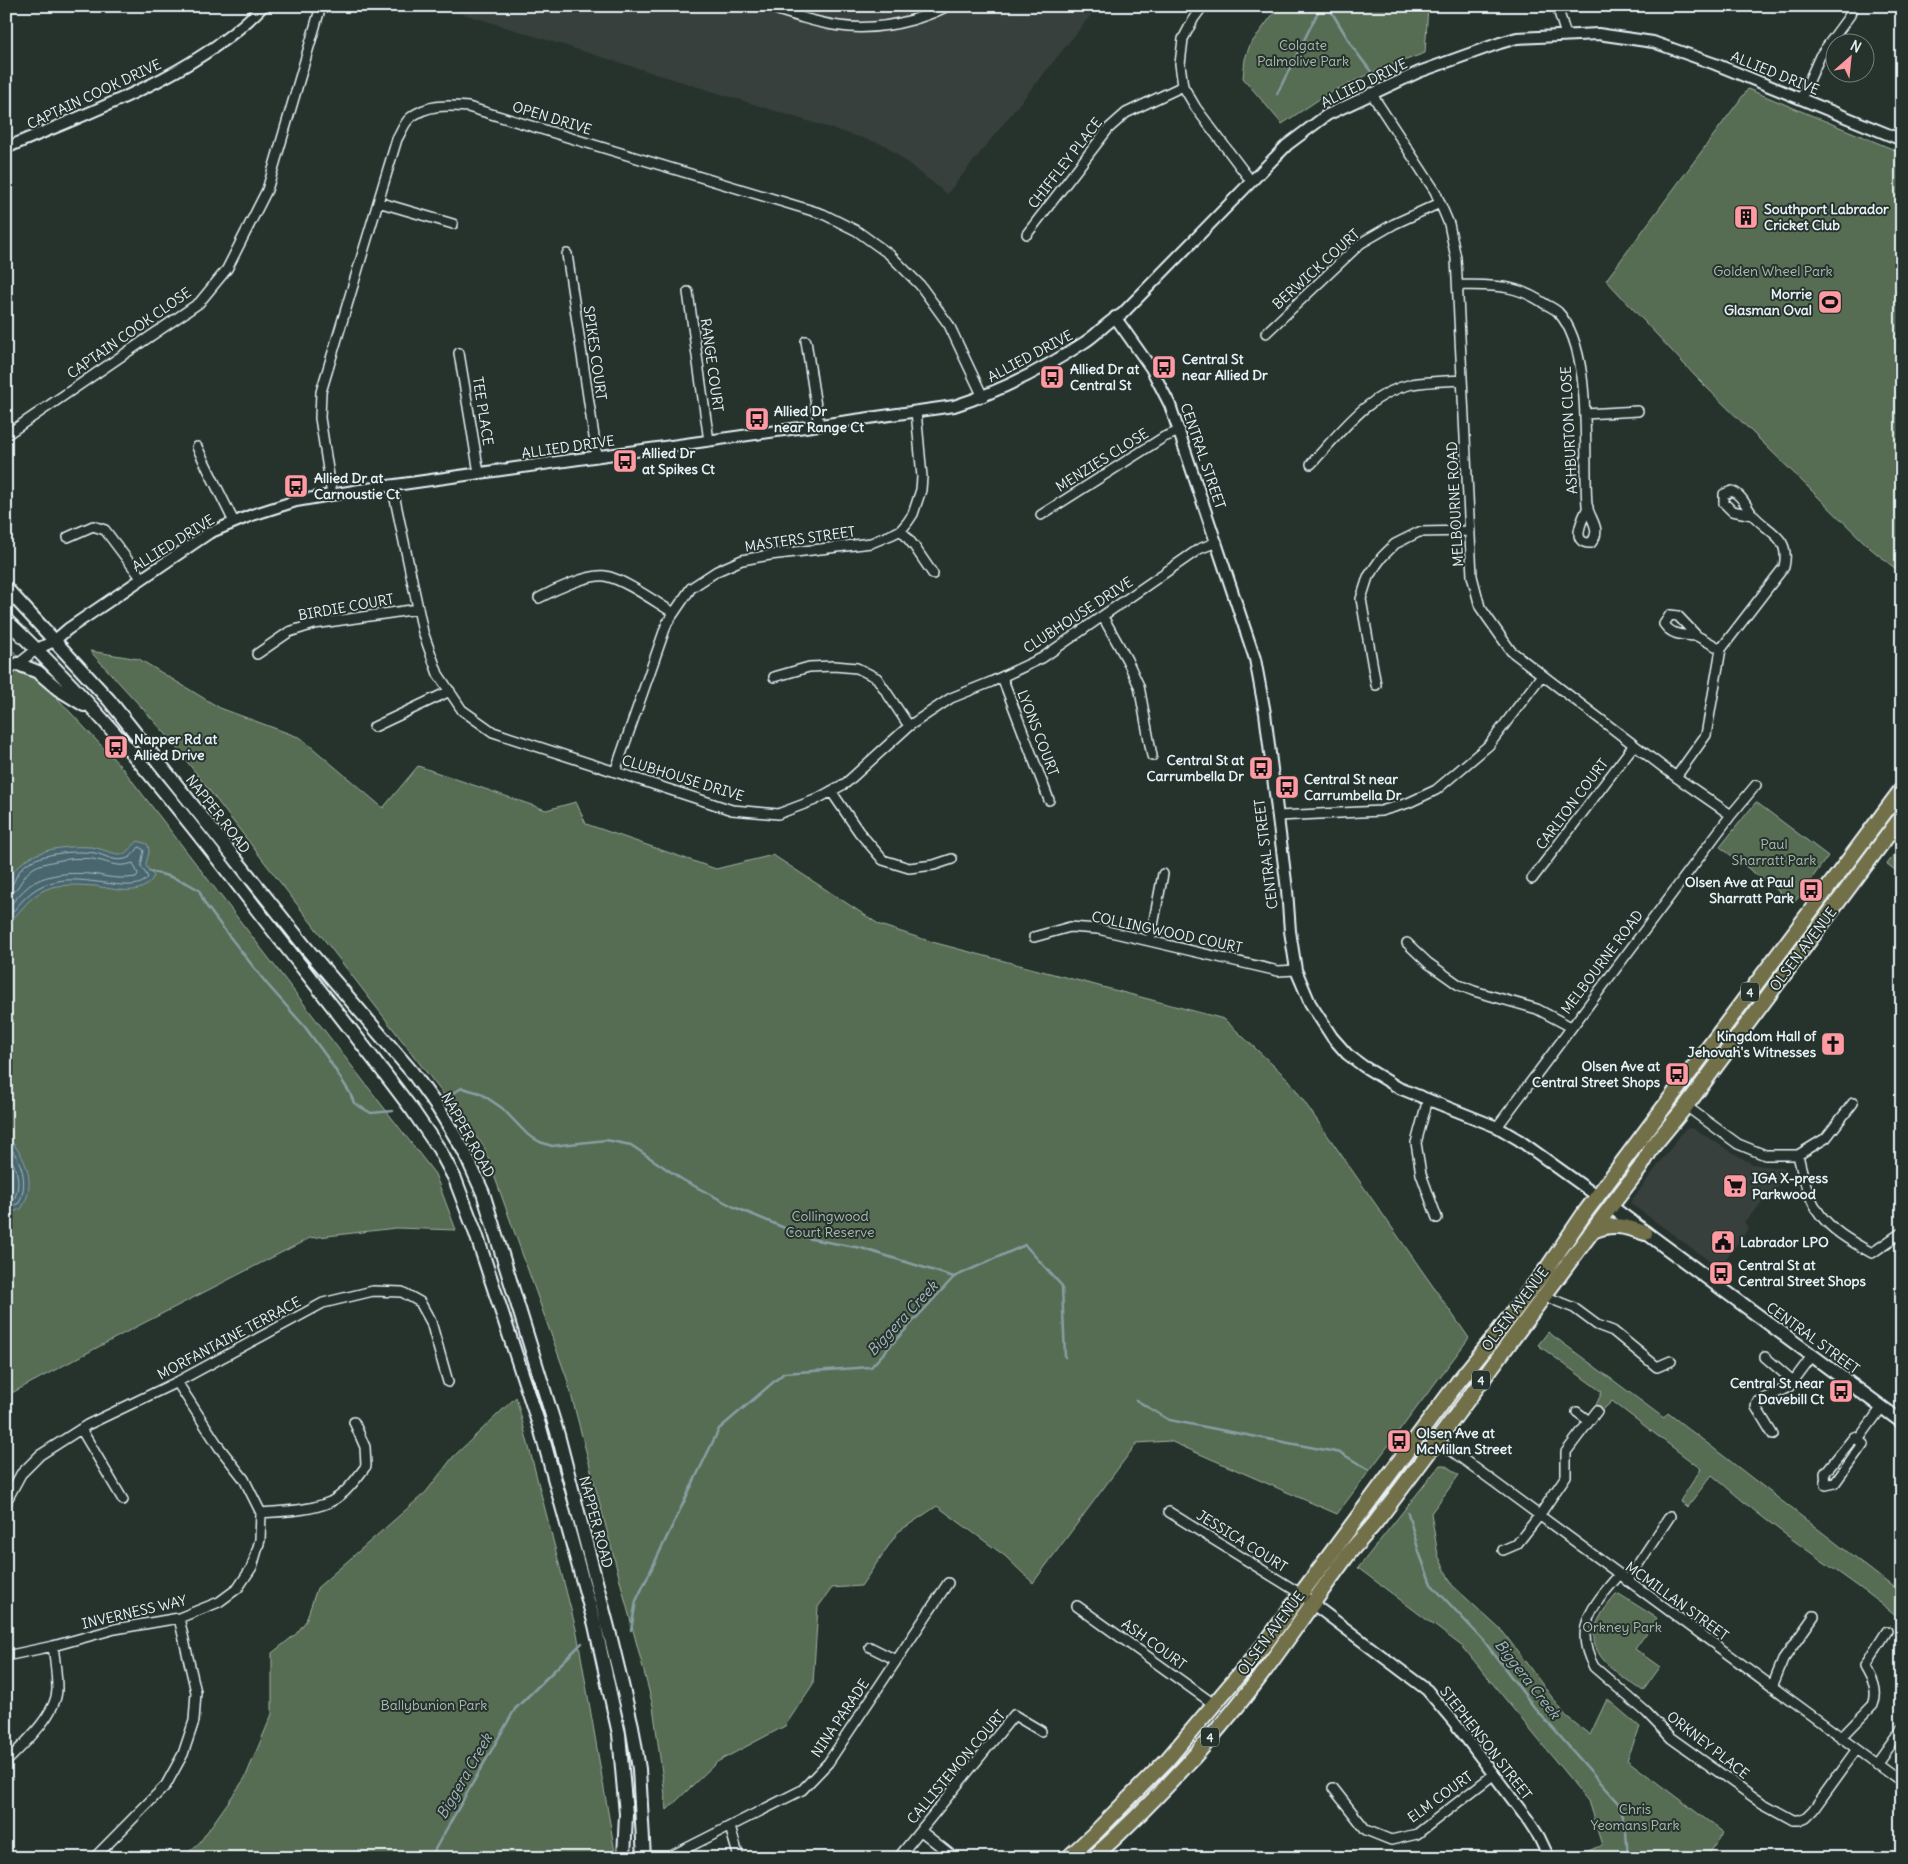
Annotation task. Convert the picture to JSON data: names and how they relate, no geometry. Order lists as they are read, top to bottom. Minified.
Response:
{"streets":{"main road":["CENTRAL STREET","NAPPER ROAD","OLSEN AVENUE","4"],"street":["ALLIED DRIVE","CAPTAIN COOK DRIVE","OPEN DRIVE","CHIFFLEY PLACE","BERWICK COURT","CAPTAIN COOK CLOSE","SPIKES COURT","RANGE COURT","TEE PLACE","ASHBURTON CLOSE","MENZIES CLOSE","MELBOURNE ROAD","MASTERS STREET","BIRDIE COURT","CLUBHOUSE DRIVE","LYONS COURT","CARLTON COURT","COLLINGWOOD COURT","MORFANTAINE TERRACE","JESSICA COURT","MCMILLAN STREET","INVERNESS WAY","ASH COURT","NINA PARADE","STEPHENSON STREET","ORKNEY PLACE","CALLISTEMON COURT","ELM COURT"]},"crossings":[["ALLIED DRIVE","OPEN DRIVE"],["ALLIED DRIVE","SPIKES COURT"],["ALLIED DRIVE","RANGE COURT"],["ALLIED DRIVE","TEE PLACE"],["ALLIED DRIVE","CENTRAL STREET"],["ALLIED DRIVE","MELBOURNE ROAD"],["ALLIED DRIVE","CLUBHOUSE DRIVE"],["ALLIED DRIVE","NAPPER ROAD"],["BERWICK COURT","MELBOURNE ROAD"],["ASHBURTON CLOSE","MELBOURNE ROAD"],["CENTRAL STREET","MENZIES CLOSE"],["CENTRAL STREET","MELBOURNE ROAD"],["CENTRAL STREET","CLUBHOUSE DRIVE"],["CENTRAL STREET","COLLINGWOOD COURT"],["CENTRAL STREET","OLSEN AVENUE"],["MELBOURNE ROAD","CARLTON COURT"],["MASTERS STREET","CLUBHOUSE DRIVE"],["BIRDIE COURT","CLUBHOUSE DRIVE"],["CLUBHOUSE DRIVE","LYONS COURT"],["OLSEN AVENUE","JESSICA COURT"],["OLSEN AVENUE","MCMILLAN STREET"],["OLSEN AVENUE","ASH COURT"],["OLSEN AVENUE","STEPHENSON STREET"],["MORFANTAINE TERRACE","INVERNESS WAY"],["JESSICA COURT","STEPHENSON STREET"],["MCMILLAN STREET","ORKNEY PLACE"],["STEPHENSON STREET","ELM COURT"]],"water":["Biggera Creek"],"parks":["Colgate Palmolive Park","Golden Wheel Park","Paul Sharratt Park","Collingwood Court Reserve","Orkney Park","Ballybunion Park","Chris Yeomans Park"],"places":{"building":["Southport Labrador Cricket Club"],"sports":["Morrie Glasman Oval"],"bus stop":["Central St near Allied Dr","Allied Dr at Central St","Allied Dr near Range Ct","Allied Dr at Spikes Ct","Allied Dr at Carnoustie Ct","Napper Rd at Allied Drive","Central St at Carrumbella Dr","Central St near Carrumbella Dr","Olsen Ave at Paul Sharratt Park","Olsen Ave at Central Street Shops","Central St at Central Street Shops","Central St near Davebill Ct","Olsen Ave at McMillan Street"],"church":["Kingdom Hall of Jehovah's Witnesses"],"supermarket":["IGA X-press Parkwood"],"public building":["Labrador LPO"]},"north":"top right"}
